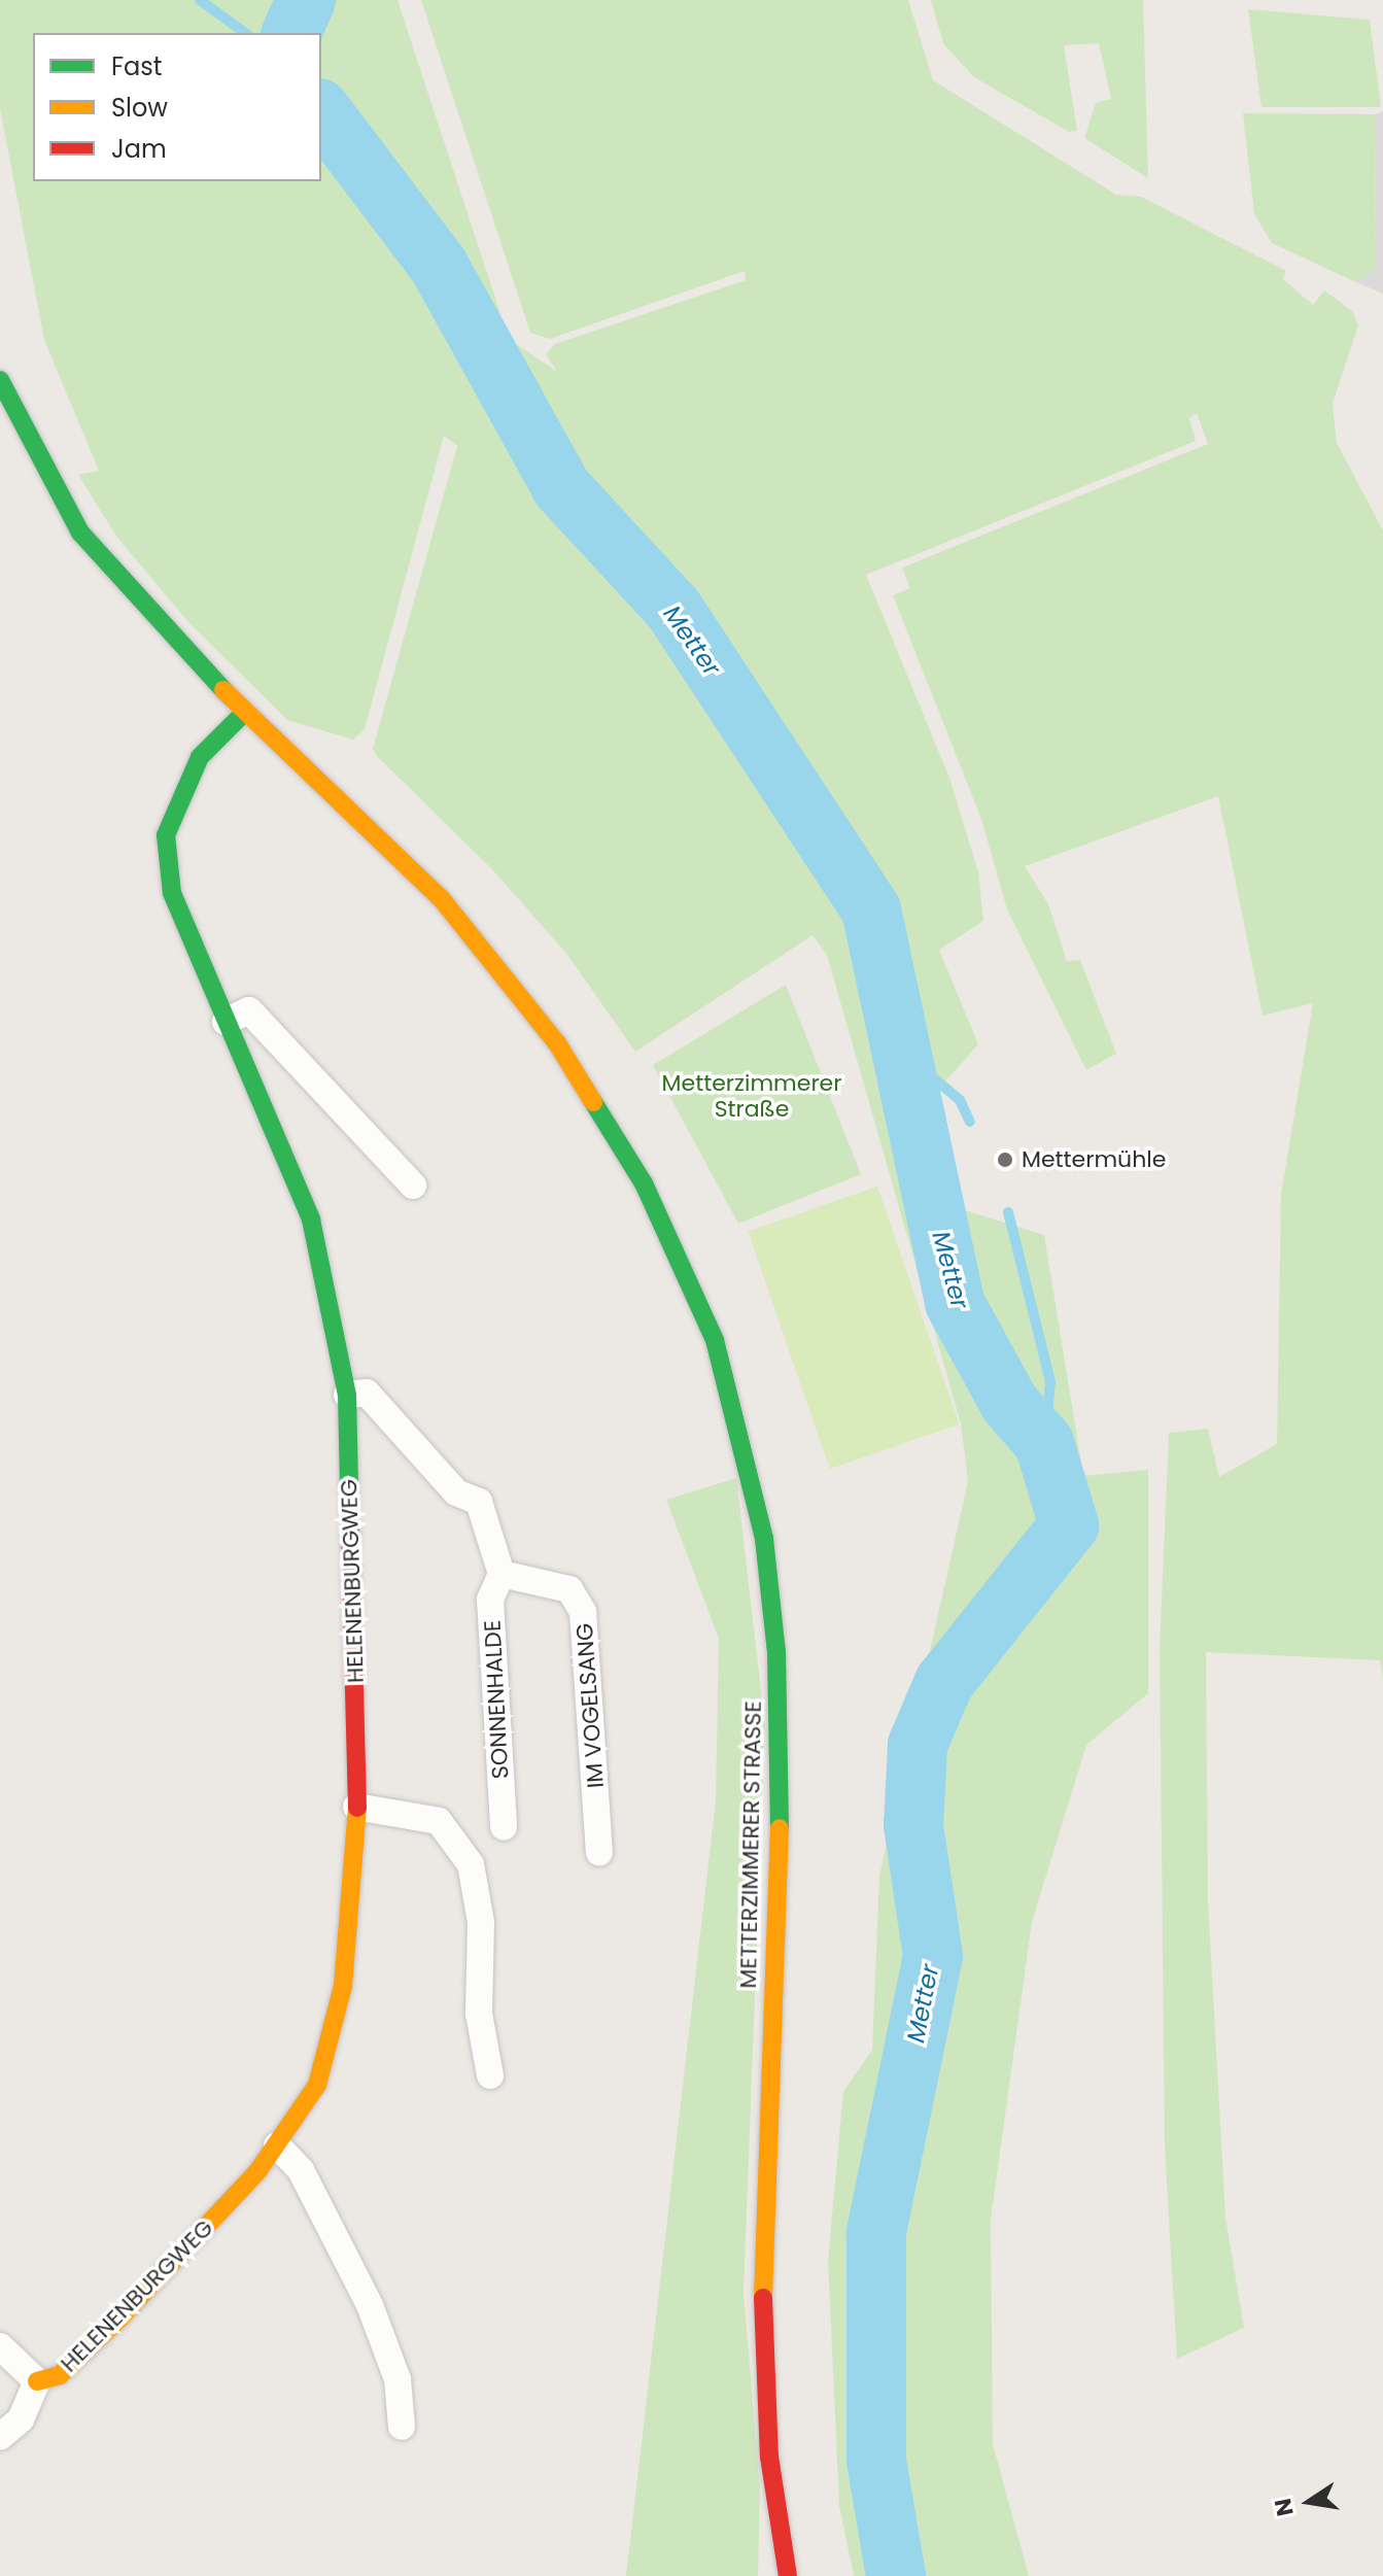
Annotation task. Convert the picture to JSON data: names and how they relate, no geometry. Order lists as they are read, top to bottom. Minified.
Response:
{"streets":{"main road":["HELENENBURGWEG","METTERZIMMERER STRASSE"],"street":["SONNENHALDE","IM VOGELSANG"]},"crossings":[["HELENENBURGWEG","METTERZIMMERER STRASSE"],["SONNENHALDE","IM VOGELSANG"]],"water":["Metter"],"parks":["Metterzimmerer Straße"],"places":["Mettermühle"],"legend":["Fast","Slow","Jam"],"north":"left"}
